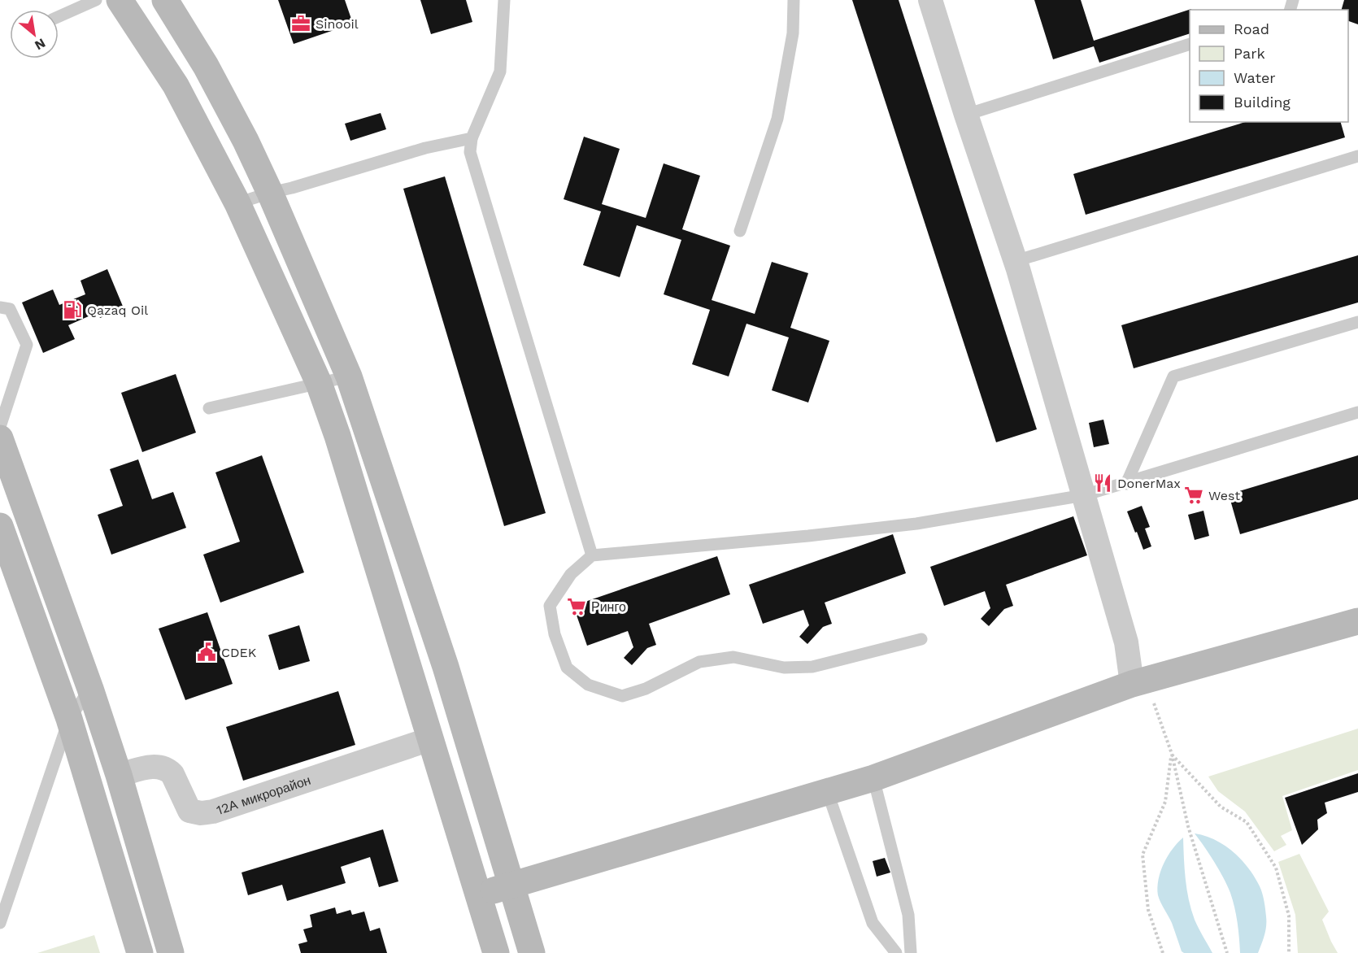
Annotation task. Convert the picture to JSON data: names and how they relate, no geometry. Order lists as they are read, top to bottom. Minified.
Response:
{"streets":{"street":["12А микрорайон"]},"places":{"office":["Sinooil"],"fuel station":["Qazaq Oil"],"restaurant":["DonerMax"],"supermarket":["West","Ринго"],"public building":["CDEK"]},"legend":["Road","Park","Water","Building"],"north":"bottom right"}
